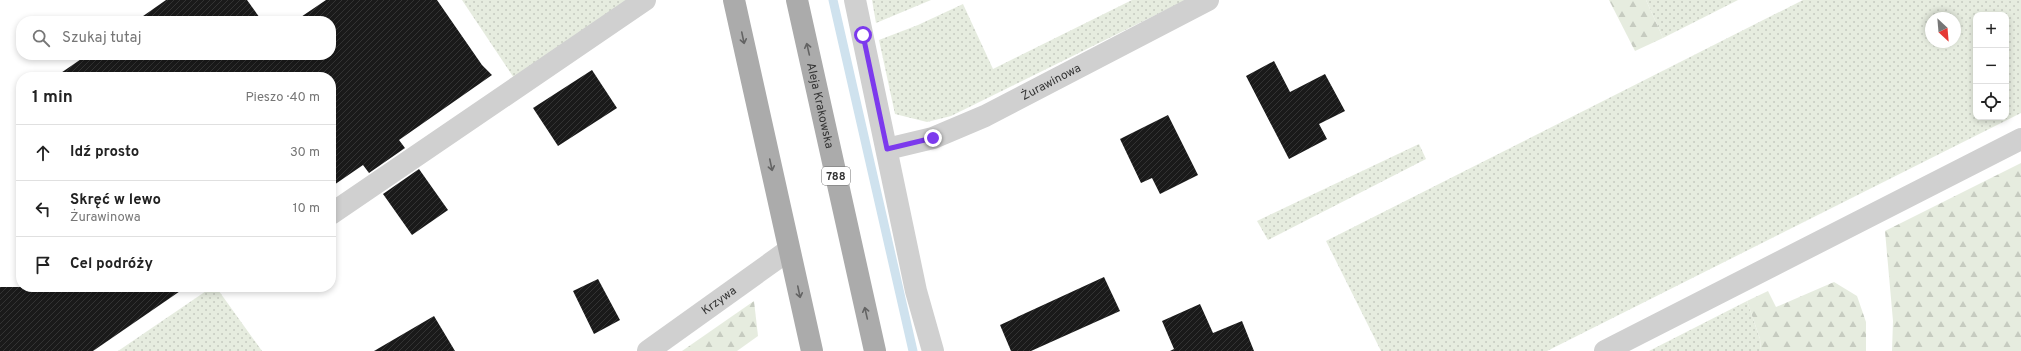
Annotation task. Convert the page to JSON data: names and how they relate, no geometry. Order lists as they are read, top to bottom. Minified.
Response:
{"streets":{"main road":["Aleja Krakowska","788"],"street":["Żurawinowa","Krzywa"]},"north":"bottom right","page":{"map_buttons":["+","−"],"search":"Szukaj tutaj","heading":["1 min","Pieszo · 40 m"],"list":[["Idź prosto","30 m"],["Skręć w lewo","Żurawinowa","10 m"],"Cel podróży"]}}
